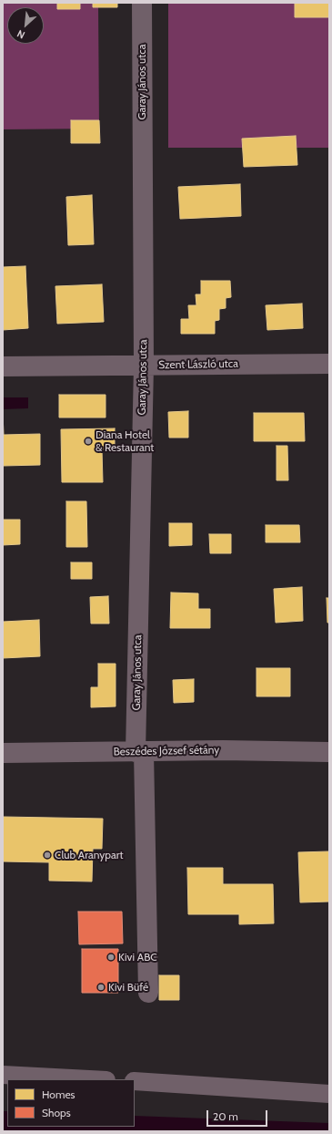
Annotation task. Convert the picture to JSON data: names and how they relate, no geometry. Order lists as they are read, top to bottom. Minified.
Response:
{"streets":{"street":["Garay János utca","Szent László utca","Beszédes József sétány"]},"crossings":[["Garay János utca","Szent László utca"],["Garay János utca","Beszédes József sétány"]],"places":["Diana Hotel & Restaurant","Club Aranypart","Kivi ABC","Kivi Büfé"],"legend":["Homes","Shops"],"scale_bar":"20 m","north":"bottom left"}
